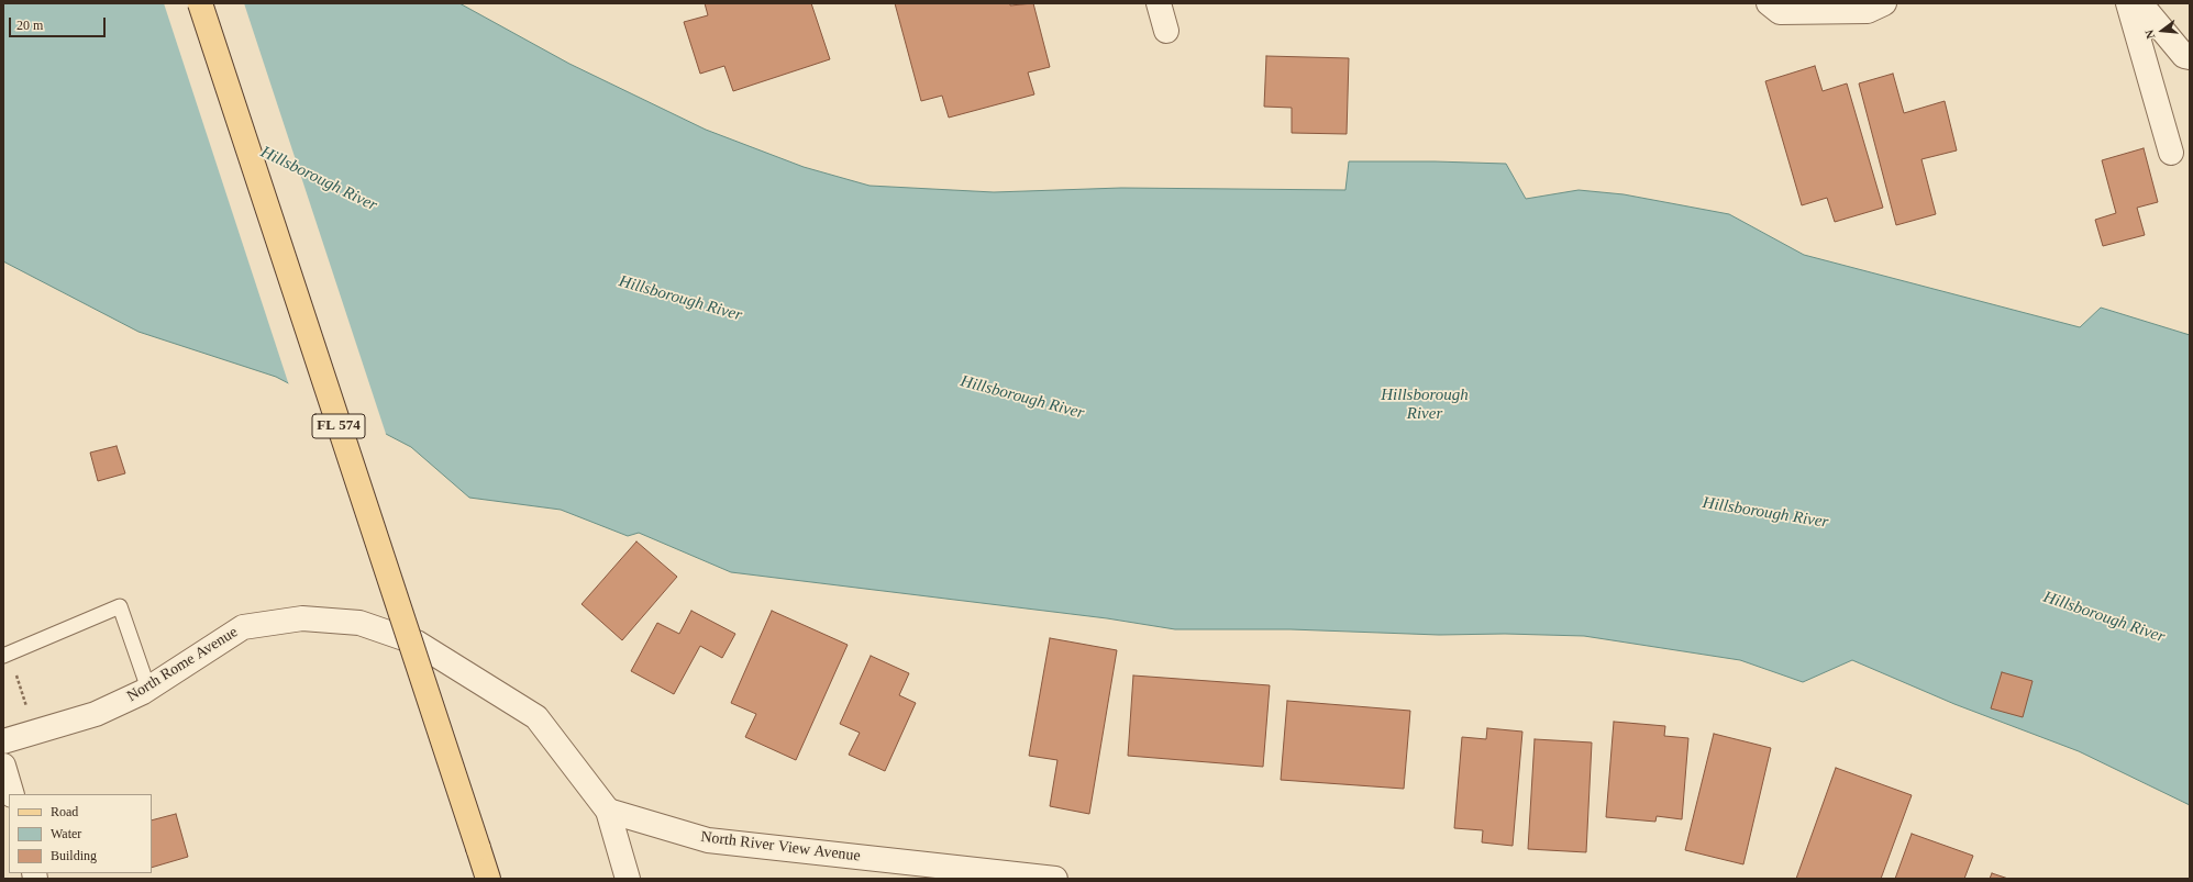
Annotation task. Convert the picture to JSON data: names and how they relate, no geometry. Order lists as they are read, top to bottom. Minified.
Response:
{"streets":{"main road":["FL 574"],"street":["North Rome Avenue","North River View Avenue"]},"crossings":[["North Rome Avenue","North River View Avenue"]],"water":["Hillsborough River"],"legend":["Road","Water","Building"],"scale_bar":"20 m","north":"left"}
